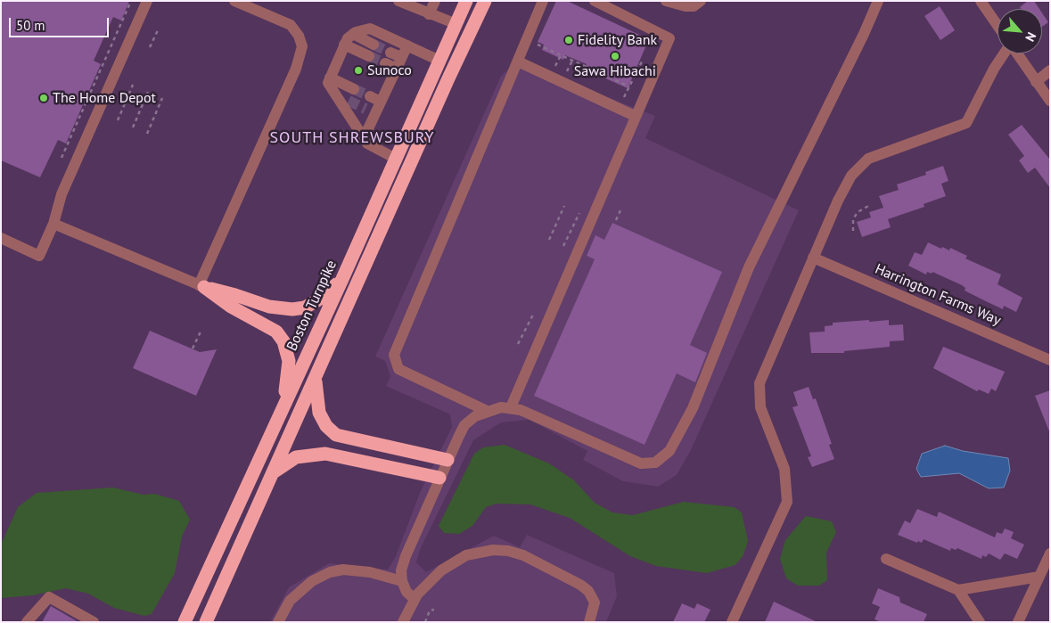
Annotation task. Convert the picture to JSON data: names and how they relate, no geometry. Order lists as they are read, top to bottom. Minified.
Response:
{"streets":{"highway":["Boston Turnpike"],"street":["Harrington Farms Way"]},"districts":["SOUTH SHREWSBURY"],"places":["Fidelity Bank","Sawa Hibachi","Sunoco","The Home Depot"],"scale_bar":"50 m","north":"bottom right"}
